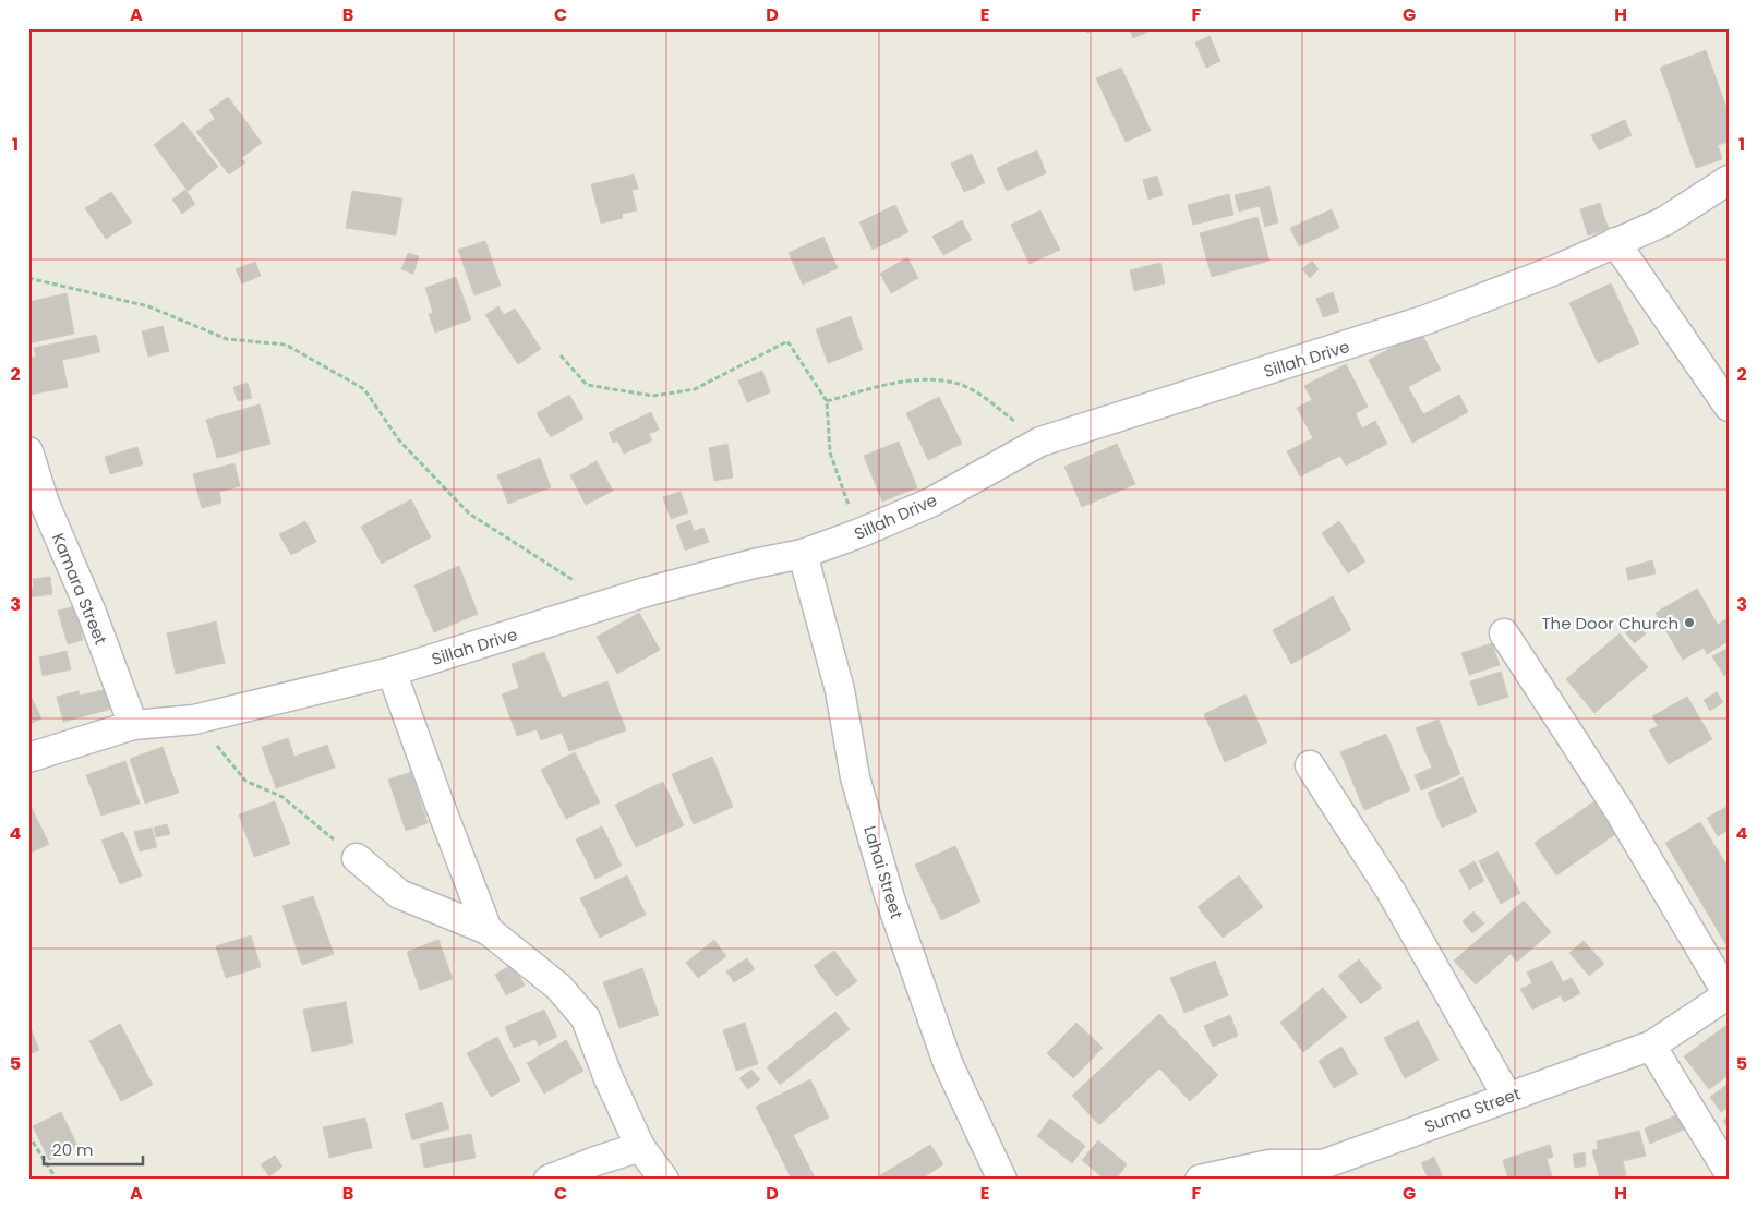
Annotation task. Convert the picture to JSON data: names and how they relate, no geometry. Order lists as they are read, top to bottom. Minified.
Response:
{"streets":{"street":["Sillah Drive","Kamara Street","Lahai Street","Suma Street"]},"crossings":[["Sillah Drive","Kamara Street"],["Sillah Drive","Lahai Street"]],"places":["The Door Church"],"scale_bar":"20 m","grid":{"columns":["A","B","C","D","E","F","G","H"],"rows":["1","2","3","4","5"]}}
